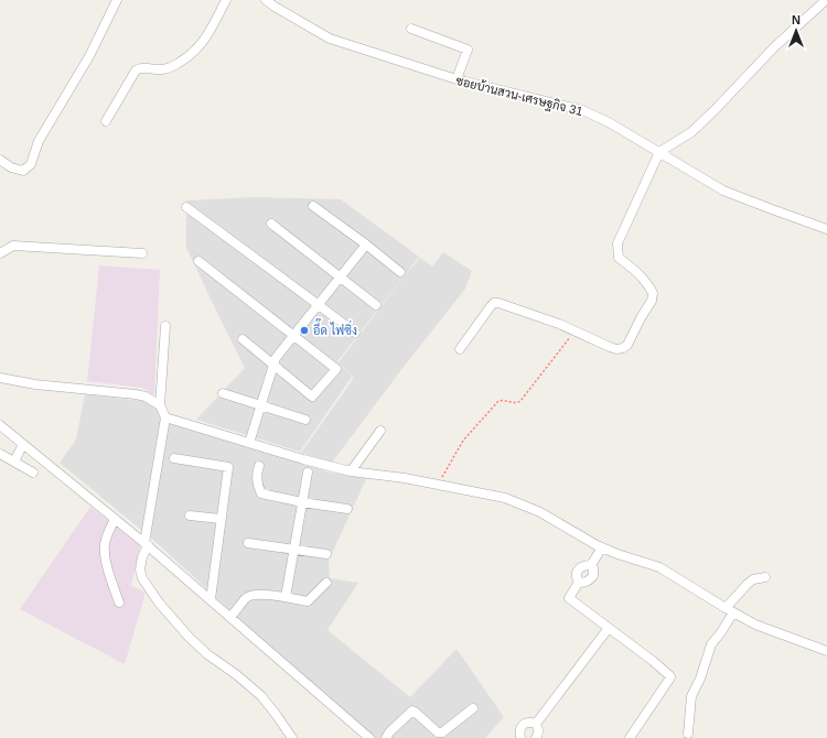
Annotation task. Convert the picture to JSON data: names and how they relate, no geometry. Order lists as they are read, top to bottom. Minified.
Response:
{"streets":{"street":["ซอยบ้านสวน-เศรษฐกิจ 31"]},"places":["อี๊ด ไฟซิ่ง"],"north":"top"}
